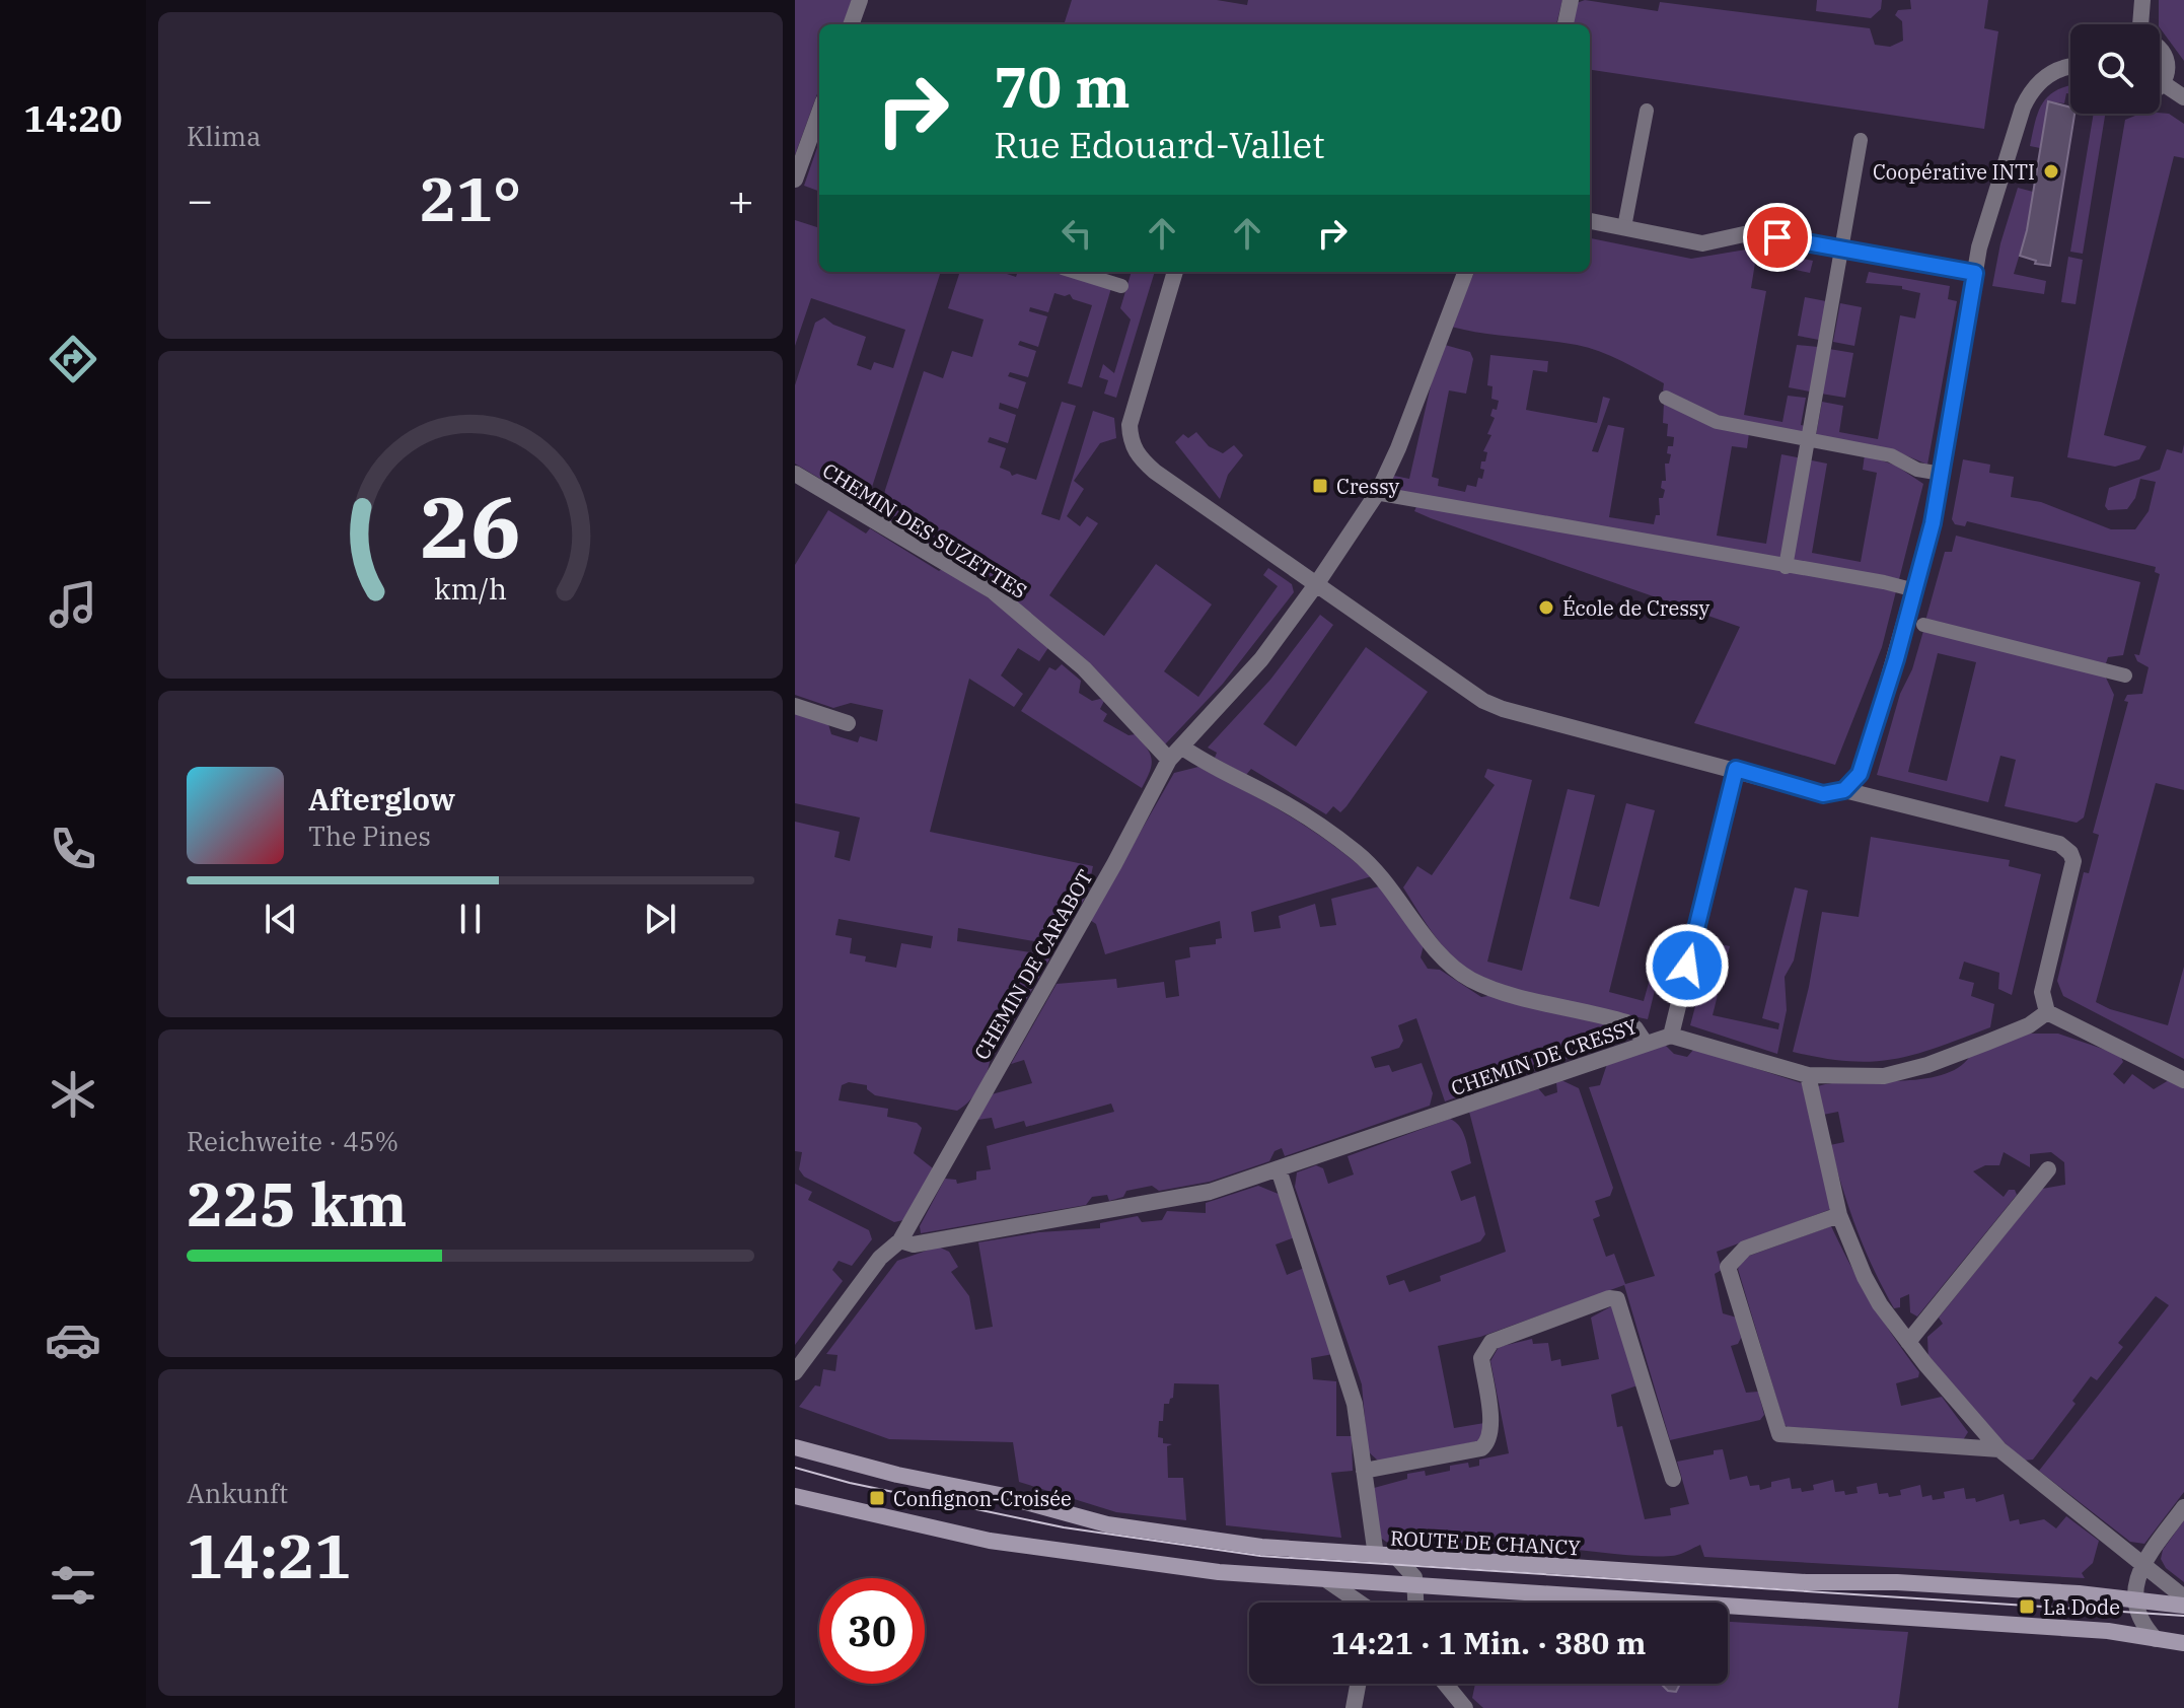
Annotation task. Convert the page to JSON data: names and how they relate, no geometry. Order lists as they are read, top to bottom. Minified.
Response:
{"streets":{"main road":["ROUTE DE CHANCY"],"street":["CHEMIN DES SUZETTES","CHEMIN DE CARABOT","CHEMIN DE CRESSY"]},"crossings":[["CHEMIN DES SUZETTES","CHEMIN DE CARABOT"],["CHEMIN DE CARABOT","CHEMIN DE CRESSY"]],"places":{"other":["Coopérative INTI","École de Cressy"],"transit":["Cressy","Confignon-Croisée","La Dode"]},"page":{"tabs":"14:20","tile":["Klima",["Reichweite · 45%","225 km"],["Ankunft","14:21"]],"turn":["70 m","Rue Edouard-Vallet"],"heat":["−","21°","+"],"song":["Afterglow","The Pines"],"limit":"30","trip":"14:21 · 1 Min. · 380 m","gauge":["26","km/h"]}}
